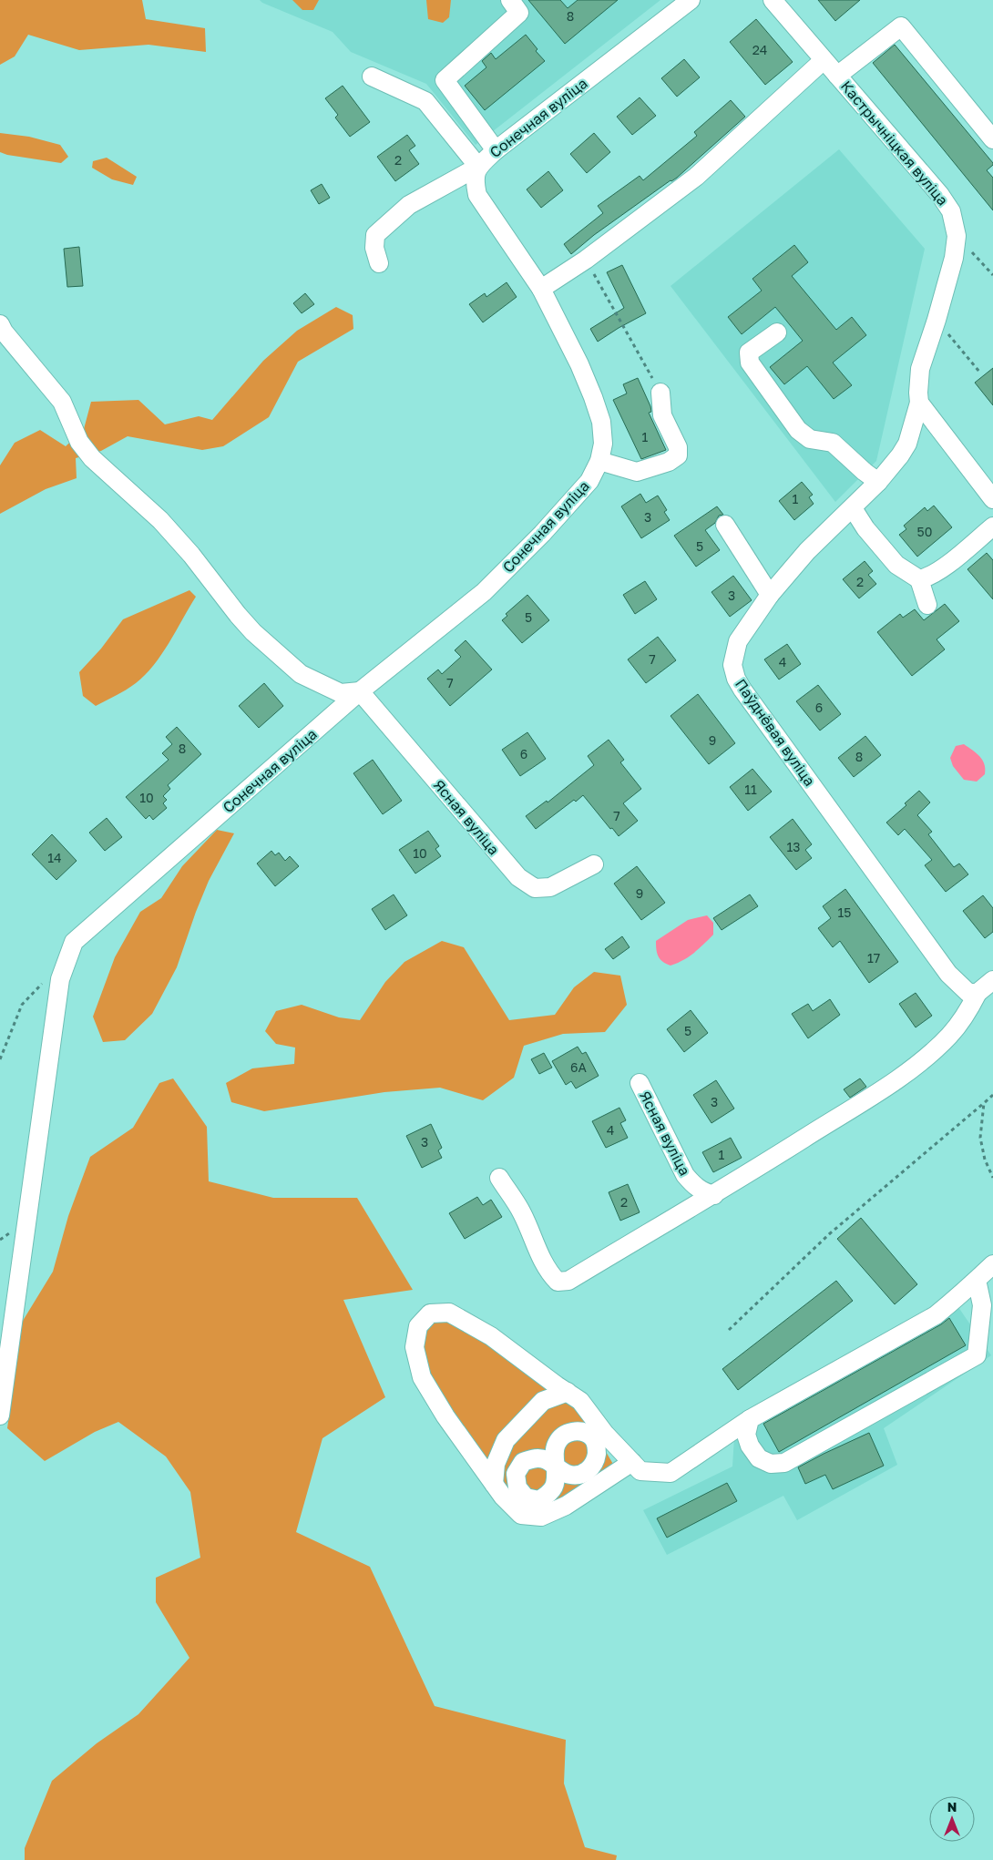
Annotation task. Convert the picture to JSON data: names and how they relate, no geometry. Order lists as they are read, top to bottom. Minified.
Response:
{"streets":{"street":["Сонечная вуліца","Кастрычніцкая вуліца","Паўднёвая вуліца","Ясная вуліца"]},"crossings":[["Сонечная вуліца","Ясная вуліца"],["Кастрычніцкая вуліца","Паўднёвая вуліца"]],"house_numbers":["8","24","2","1","1","3","50","5","2","3","5","7","4","7","6","9","8","6","8","11","10","7","13","10","14","9","15","17","5","6А","3","4","3","1","2"],"north":"top"}
